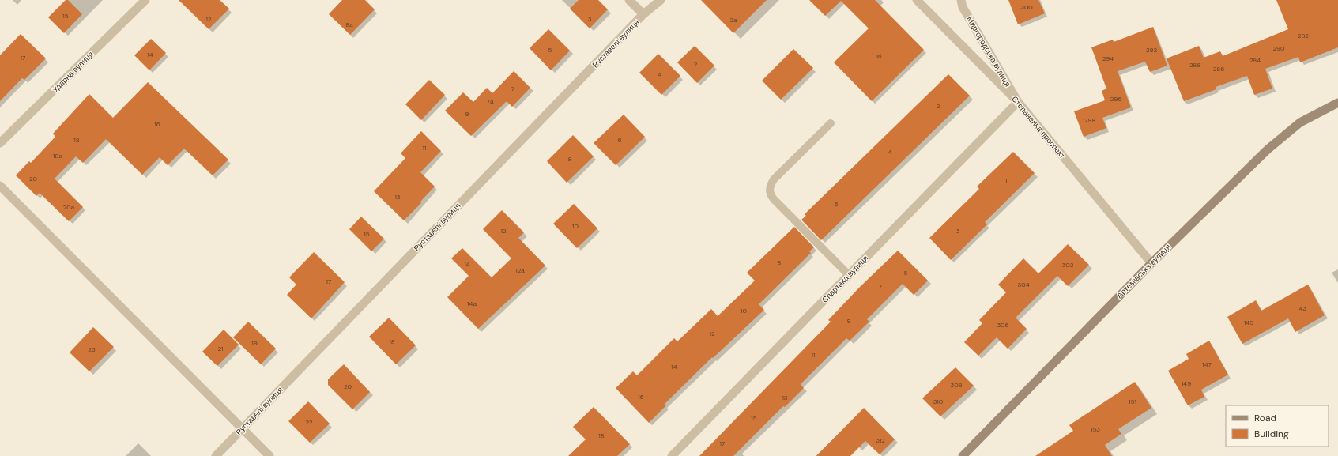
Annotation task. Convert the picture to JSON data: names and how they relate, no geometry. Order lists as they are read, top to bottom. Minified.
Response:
{"streets":{"main road":["Артемівська вулиця"],"street":["Руставелі вулиця","Миргородська вулиця","Ударна вулиця","Степаненка проспект","Спартака вулиця"]},"crossings":[["Миргородська вулиця","Степаненка проспект"],["Миргородська вулиця","Спартака вулиця"],["Степаненка проспект","Артемівська вулиця"],["Степаненка проспект","Спартака вулиця"]],"house_numbers":["300","15","12","3","2а","8а","282","290","5","292","14","1б","17","294","284","2","288","286","4","7","296","7а","2","9","298","16","18","6","11","4","18а","8","20","1","13","6","20а","10","12","3","15","8","14","302","12а","5","17","304","7","14а","143","10","9","145","306","12","18","19","21","23","11","147","14","149","308","20","16","13","310","151","15","22","153","18","312","17"],"legend":["Road","Building"]}
